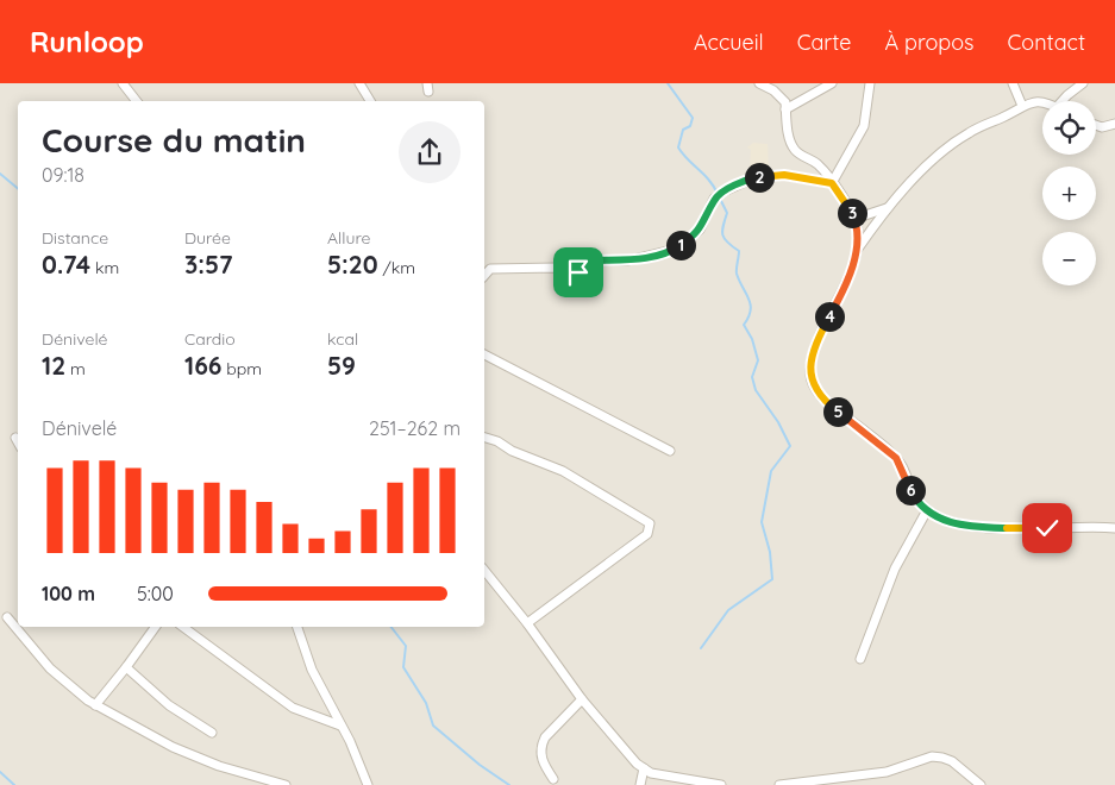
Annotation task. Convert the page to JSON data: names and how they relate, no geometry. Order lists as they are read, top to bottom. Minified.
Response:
{"page":{"header":"Runloop","nav":["Accueil","Carte","À propos","Contact"],"map_buttons":["+","−"],"heading":["Course du matin","09:18"],"pins":["2","3","1","4","5","6"],"stats":[["Distance","0.74 km"],["Durée","3:57"],["Allure","5:20 /km"],["Dénivelé","12 m"],["Cardio","166 bpm"],["kcal","59"]],"chart":["Dénivelé","251–262 m"],"list":[{"name":"100 m","note":"5:00"}]}}
